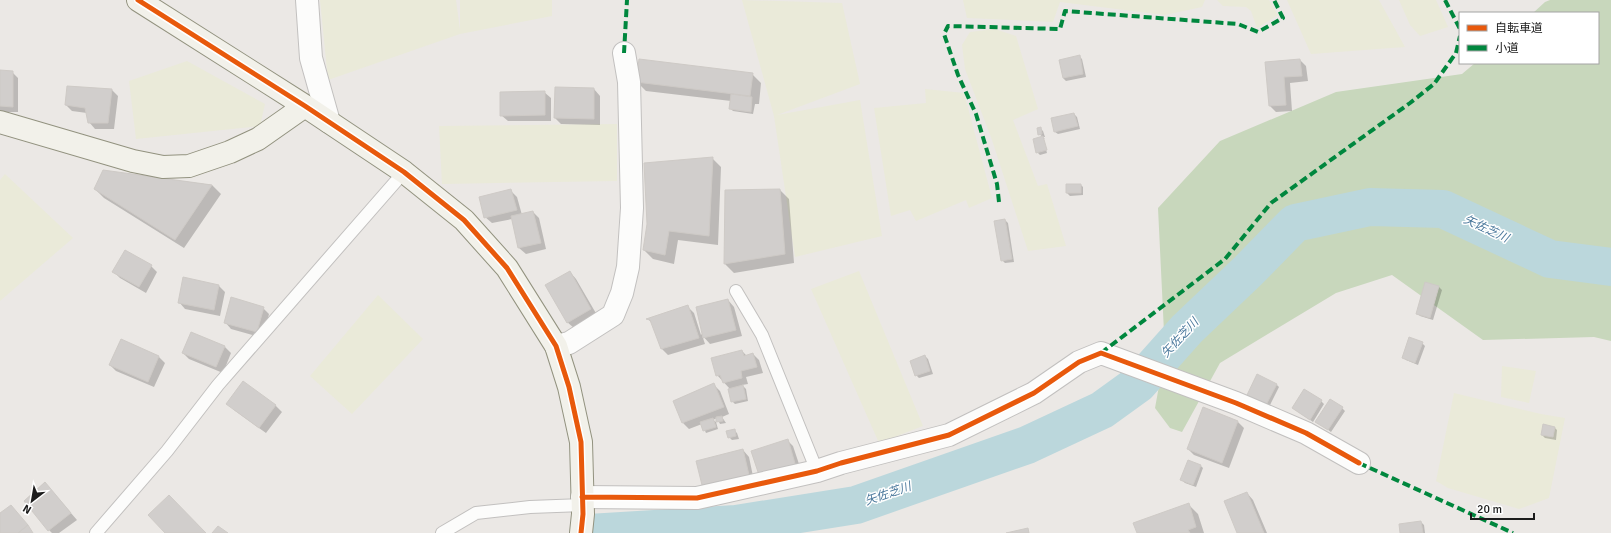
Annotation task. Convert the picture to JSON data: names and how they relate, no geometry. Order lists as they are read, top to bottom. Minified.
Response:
{"water":["矢佐芝川"],"legend":["自転車道","小道"],"scale_bar":"20 m","north":"bottom left"}
